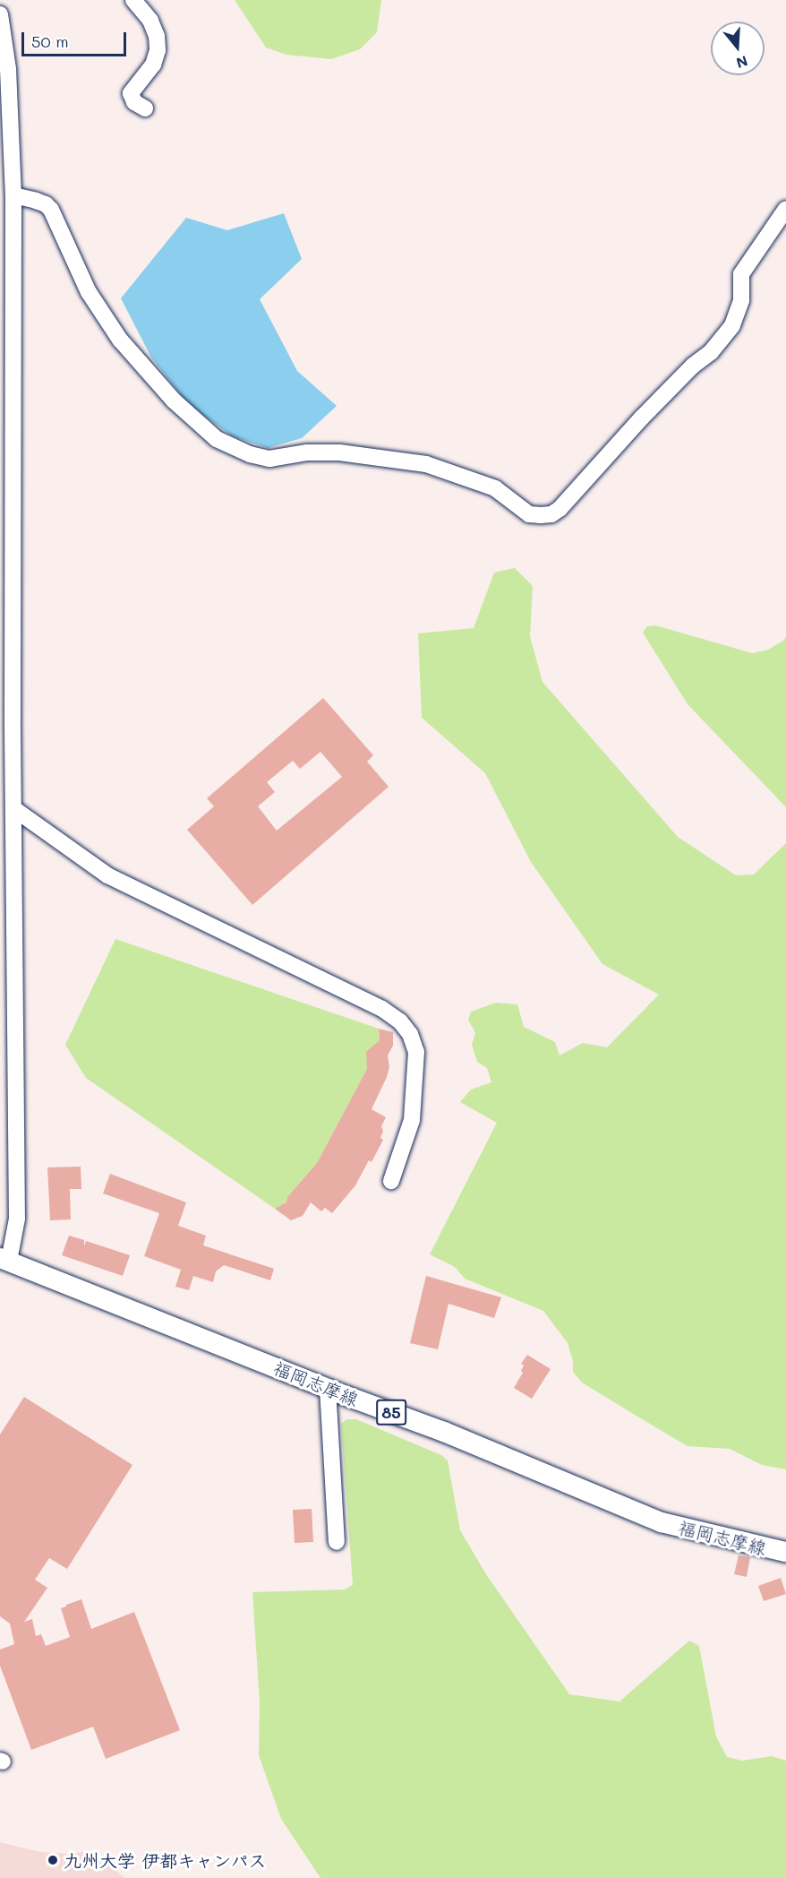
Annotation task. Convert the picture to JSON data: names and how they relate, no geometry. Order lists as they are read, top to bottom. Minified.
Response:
{"streets":{"main road":["福岡志摩線","85"]},"places":["九州大学 伊都キャンパス"],"scale_bar":"50 m","north":"bottom"}
